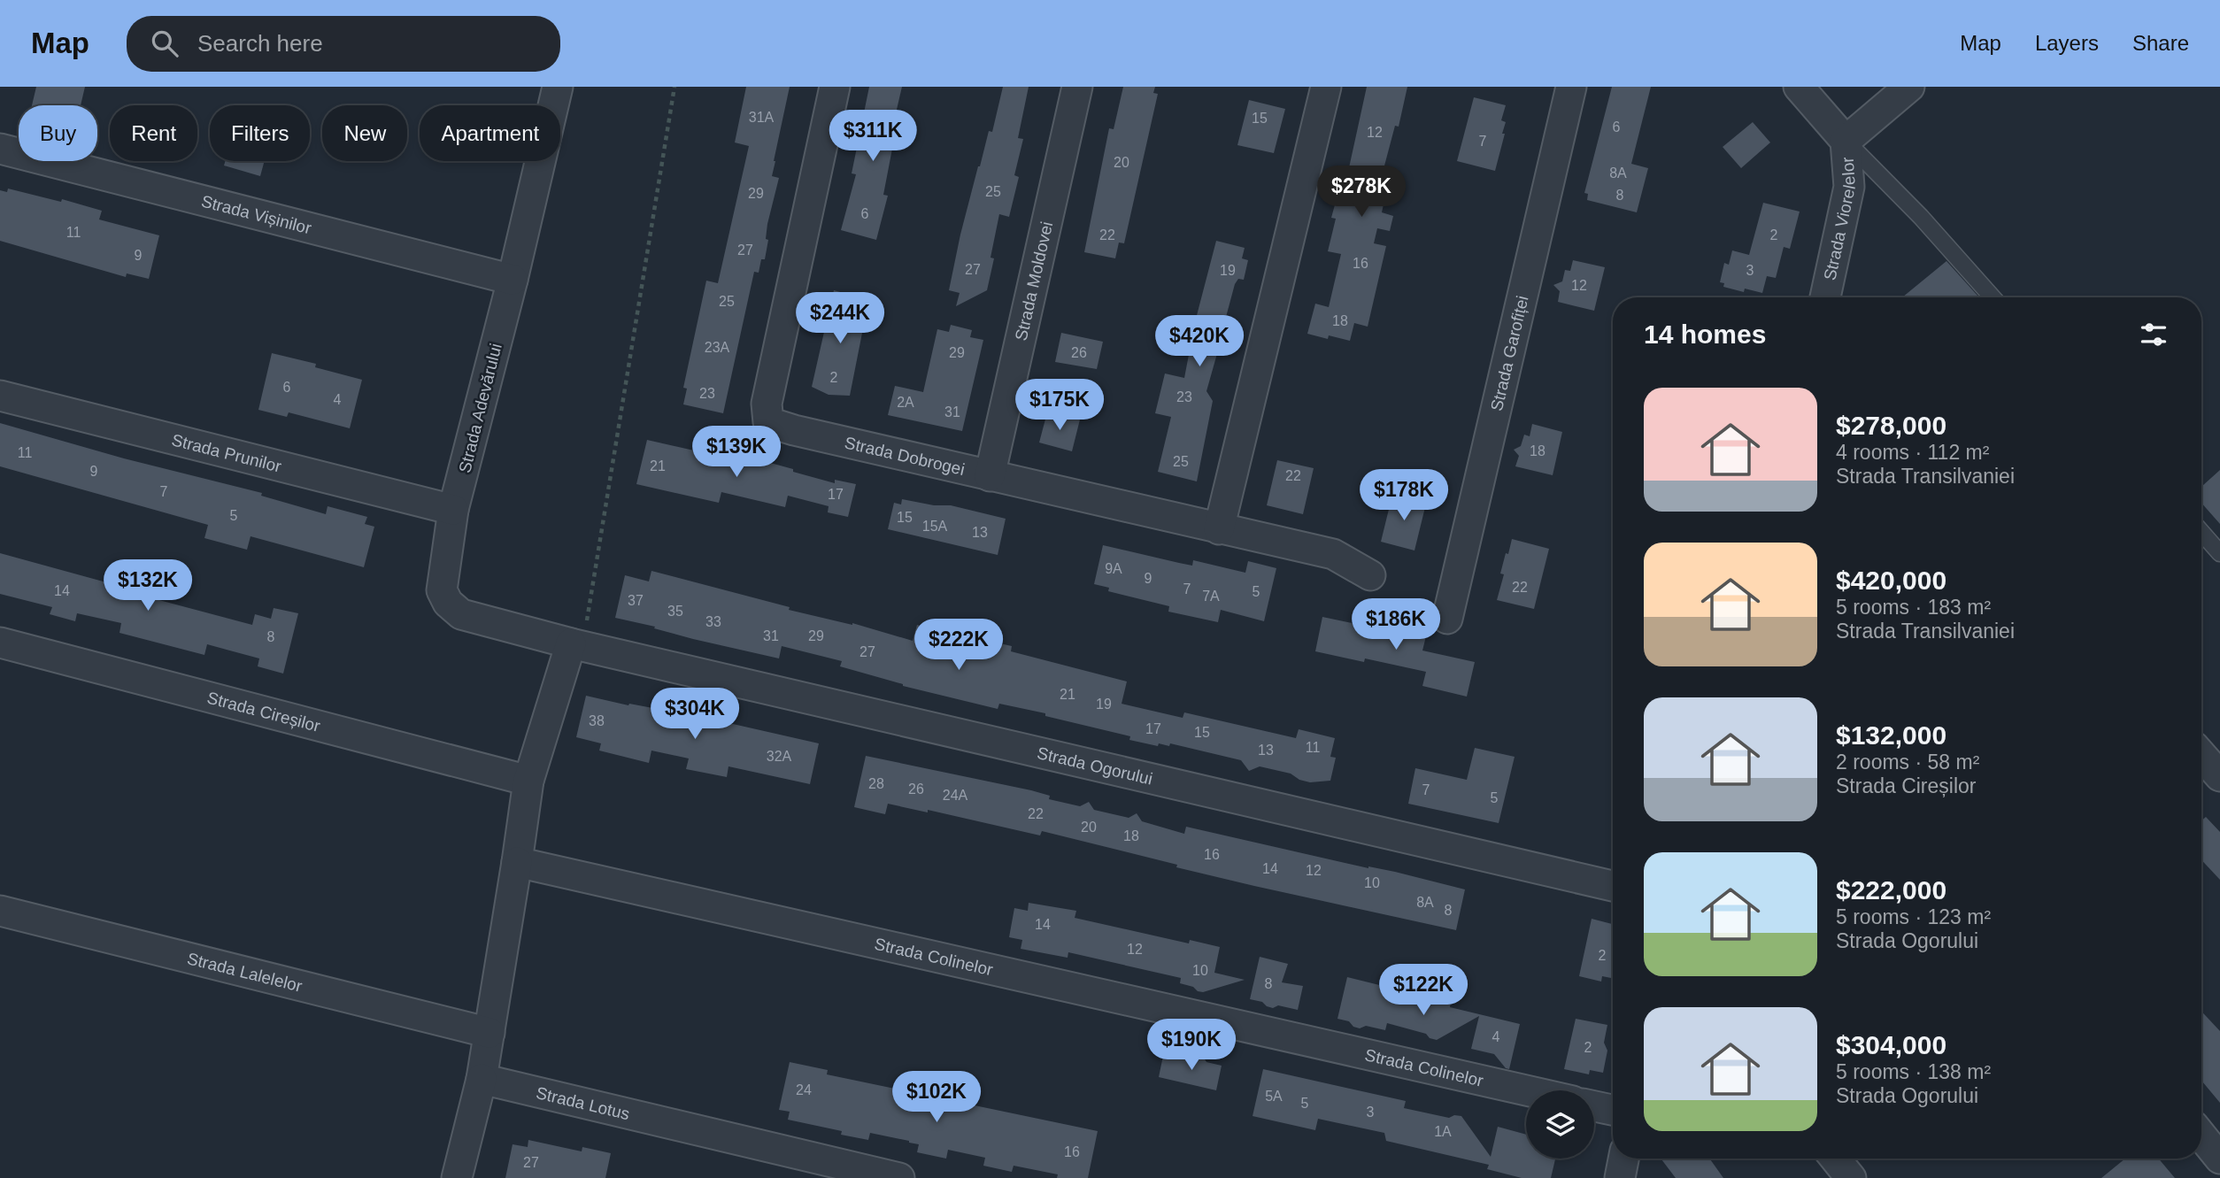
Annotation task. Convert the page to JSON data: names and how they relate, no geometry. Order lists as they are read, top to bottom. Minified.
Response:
{"streets":{"street":["Strada Vișinilor","Strada Viorelelor","Strada Moldovei","Strada Garofiței","Strada Adevărului","Strada Prunilor","Strada Dobrogei","Strada Cireșilor","Strada Ogorului","Strada Colinelor","Strada Lalelelor","Strada Lotus"]},"crossings":[["Strada Vișinilor","Strada Adevărului"],["Strada Moldovei","Strada Dobrogei"],["Strada Adevărului","Strada Prunilor"],["Strada Adevărului","Strada Ogorului"]],"house_numbers":["31A","15","6","12","7","20","8A","25","29","8","6","11","22","2","27","9","16","27","19","3","12","25","18","23A","29","26","2","6","23","23","4","2A","31","18","11","25","21","9","22","7","17","5","15","15A","13","9A","9","22","7","14","5","7A","37","35","33","31","29","8","27","21","19","38","17","15","11","13","32A","28","26","7","24A","5","22","20","18","16","14","12","10","8A","8","14","12","2","10","8","4","2","24","5A","5","3","1A","16","27"],"page":{"header":"Map","search":"Search here","nav":["Map","Layers","Share"],"chip":["Buy","Rent","Filters","New","Apartment"],"price":["$311K","$278K","$244K","$420K","$175K","$139K","$178K","$132K","$186K","$222K","$304K","$122K","$190K","$102K"],"heading":"14 homes","list":[{"name":"$278,000","note":"4 rooms · 112 m² · Strada Transilvaniei"},{"name":"$420,000","note":"5 rooms · 183 m² · Strada Transilvaniei"},{"name":"$132,000","note":"2 rooms · 58 m² · Strada Cireșilor"},{"name":"$222,000","note":"5 rooms · 123 m² · Strada Ogorului"},{"name":"$304,000","note":"5 rooms · 138 m² · Strada Ogorului"}]}}
